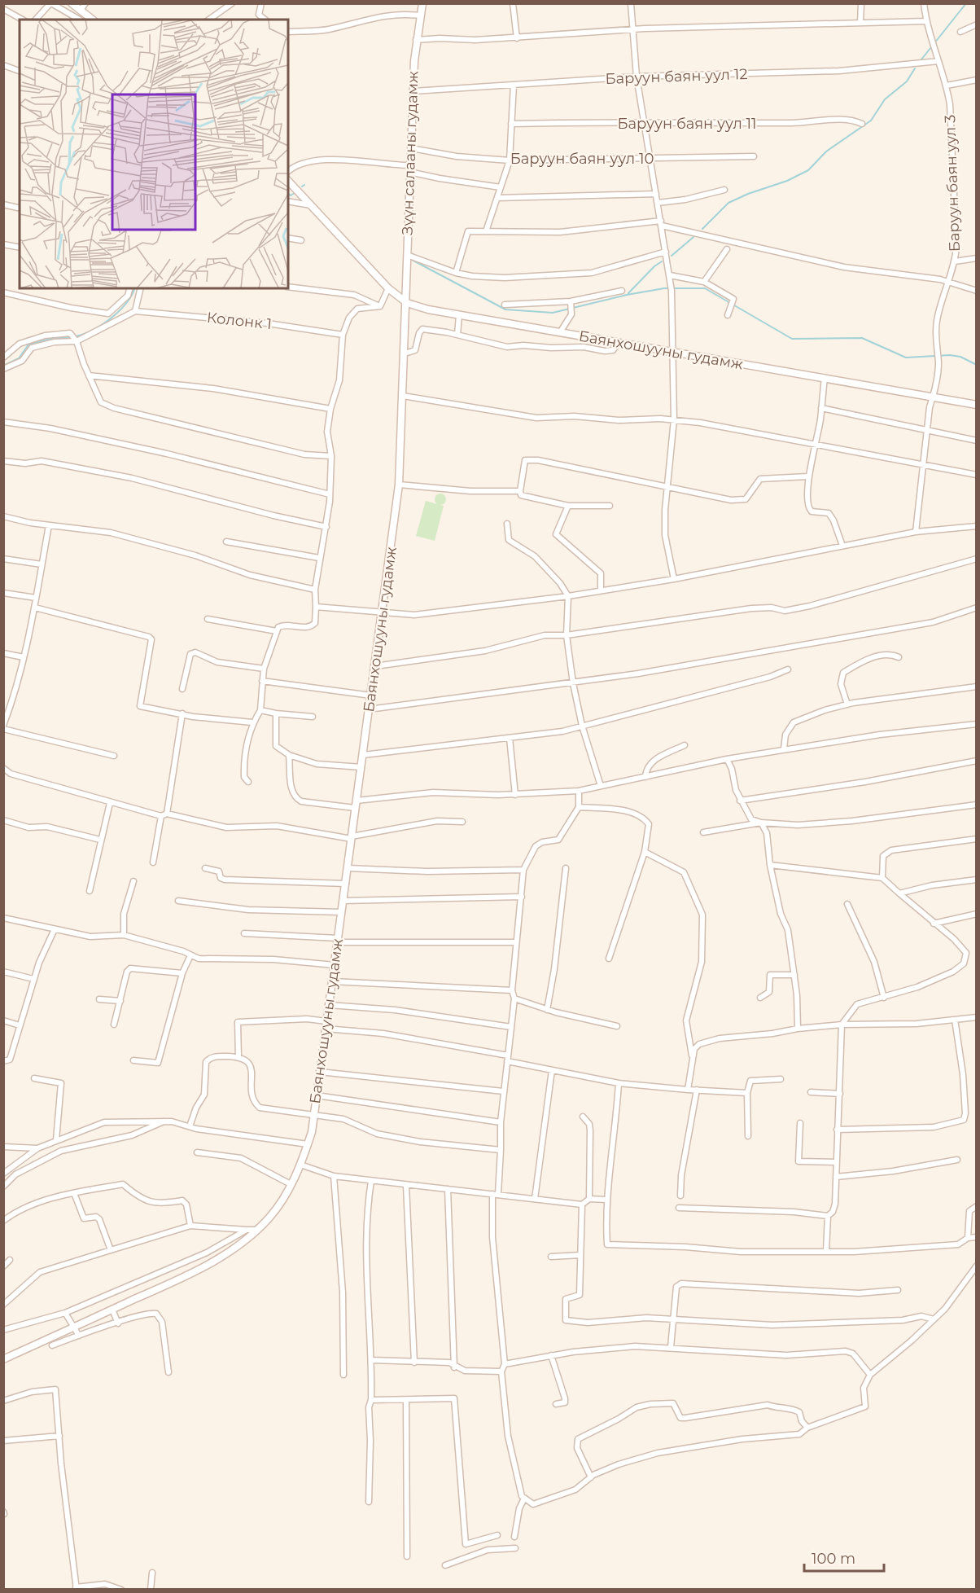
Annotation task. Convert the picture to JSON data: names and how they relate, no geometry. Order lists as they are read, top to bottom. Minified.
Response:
{"streets":{"main road":["Зүүн салааны гудамж","Баянхошууны гудамж"],"street":["Баруун баян уул 12","Баруун баян уул 11","Баруун баян уул 10","Баруун баян уул 3","Колонк 1"]},"crossings":[["Баруун баян уул 12","Зүүн салааны гудамж"],["Баруун баян уул 12","Баруун баян уул 3"],["Зүүн салааны гудамж","Баруун баян уул 10"],["Зүүн салааны гудамж","Баянхошууны гудамж"],["Баруун баян уул 3","Баянхошууны гудамж"]],"scale_bar":"100 m"}
